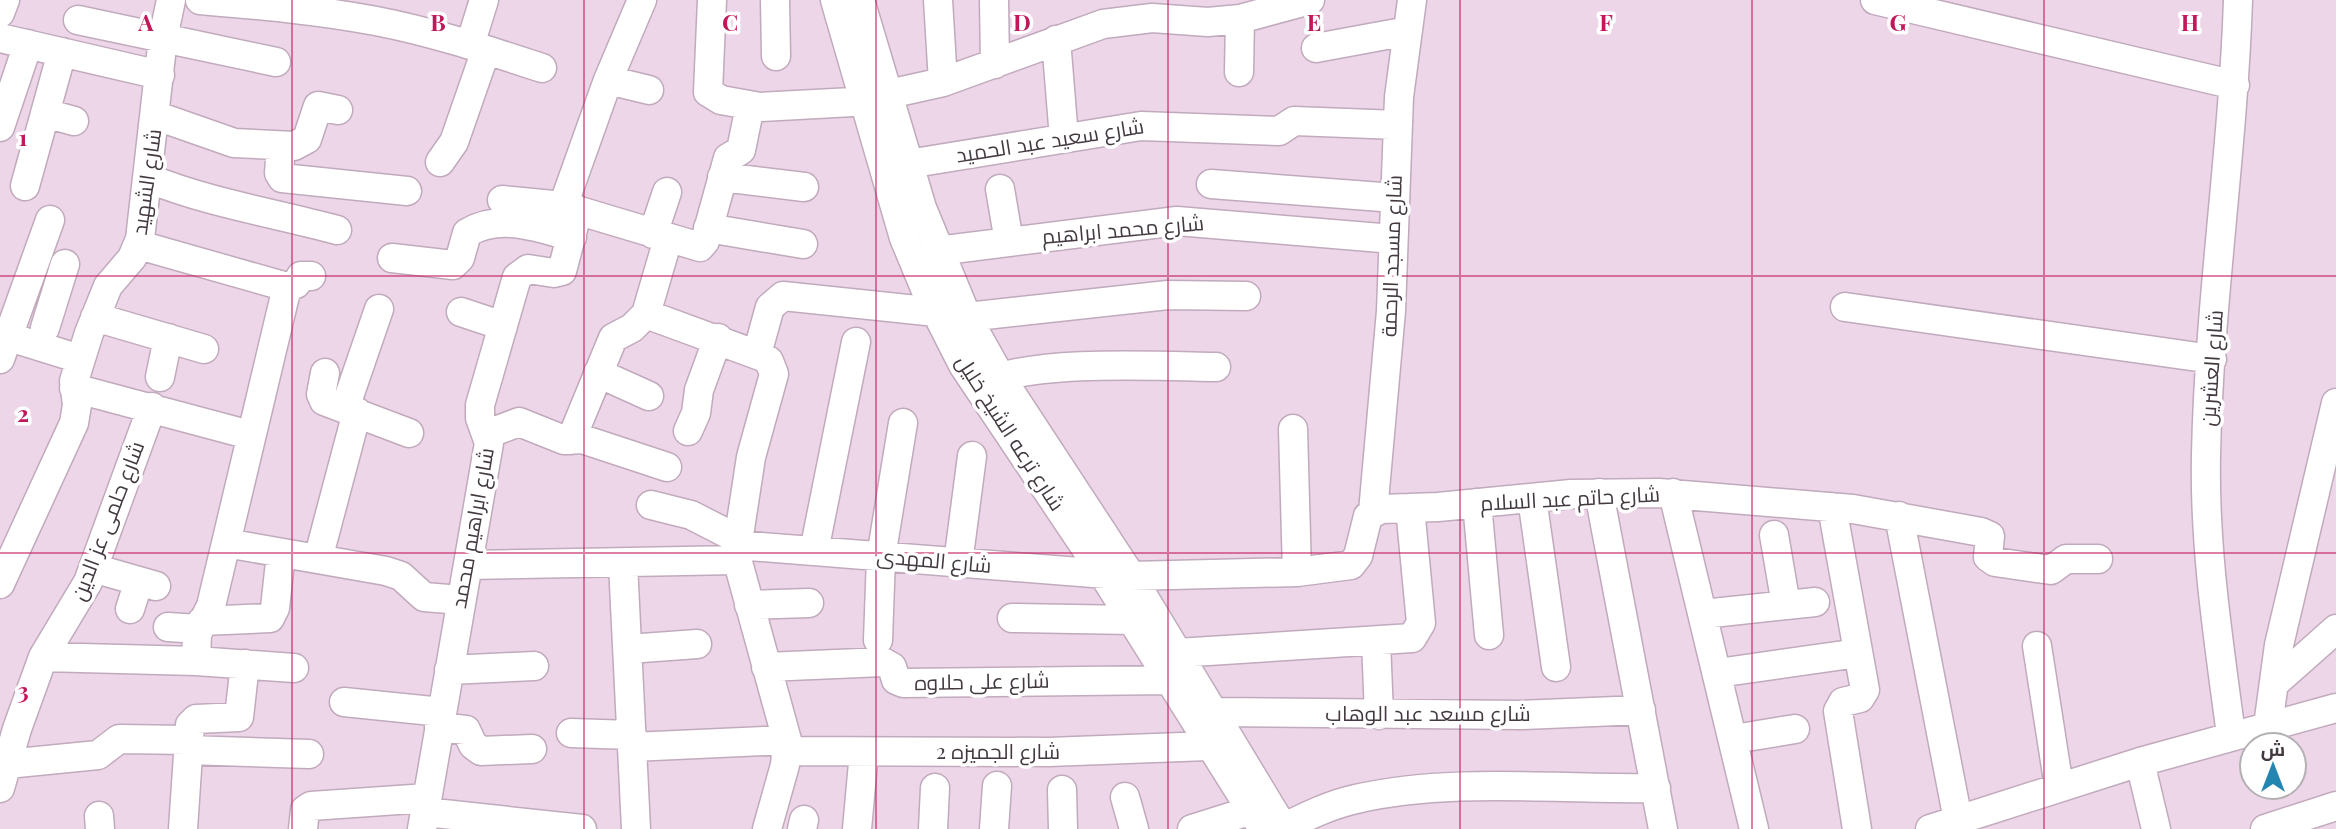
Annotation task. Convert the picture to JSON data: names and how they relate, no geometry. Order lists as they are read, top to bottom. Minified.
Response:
{"streets":{"street":["شارع سعيد عبد الحميد","شارع الشهيد","شارع محمد ابراهيم","شارع مسجد الرحمة","شارع العشرين","شارع ترعه الشيخ خليل","شارع حاتم عبد السلام","شارع حلمى عز الدين","شارع ابراهيم محمد","شارع المهدى","شارع على حلاوه","شارع مسعد عبد الوهاب","شارع الجميزه 2"]},"crossings":[["شارع سعيد عبد الحميد","شارع مسجد الرحمة"],["شارع سعيد عبد الحميد","شارع ترعه الشيخ خليل"],["شارع محمد ابراهيم","شارع مسجد الرحمة"],["شارع محمد ابراهيم","شارع ترعه الشيخ خليل"],["شارع مسجد الرحمة","شارع حاتم عبد السلام"],["شارع ترعه الشيخ خليل","شارع المهدى"],["شارع ترعه الشيخ خليل","شارع على حلاوه"],["شارع ترعه الشيخ خليل","شارع مسعد عبد الوهاب"],["شارع ترعه الشيخ خليل","شارع الجميزه 2"],["شارع ابراهيم محمد","شارع المهدى"]],"north":"top","grid":{"columns":["A","B","C","D","E","F","G","H"],"rows":["1","2","3"]}}
